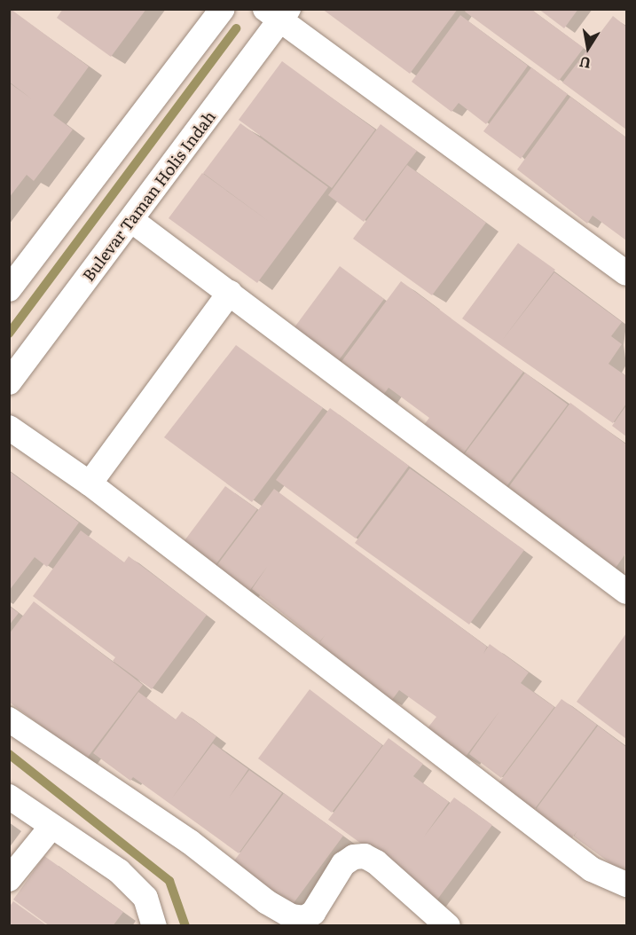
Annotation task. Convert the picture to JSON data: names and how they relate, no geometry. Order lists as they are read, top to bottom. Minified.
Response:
{"streets":{"street":["Bulevar Taman Holis Indah"]},"north":"bottom"}
